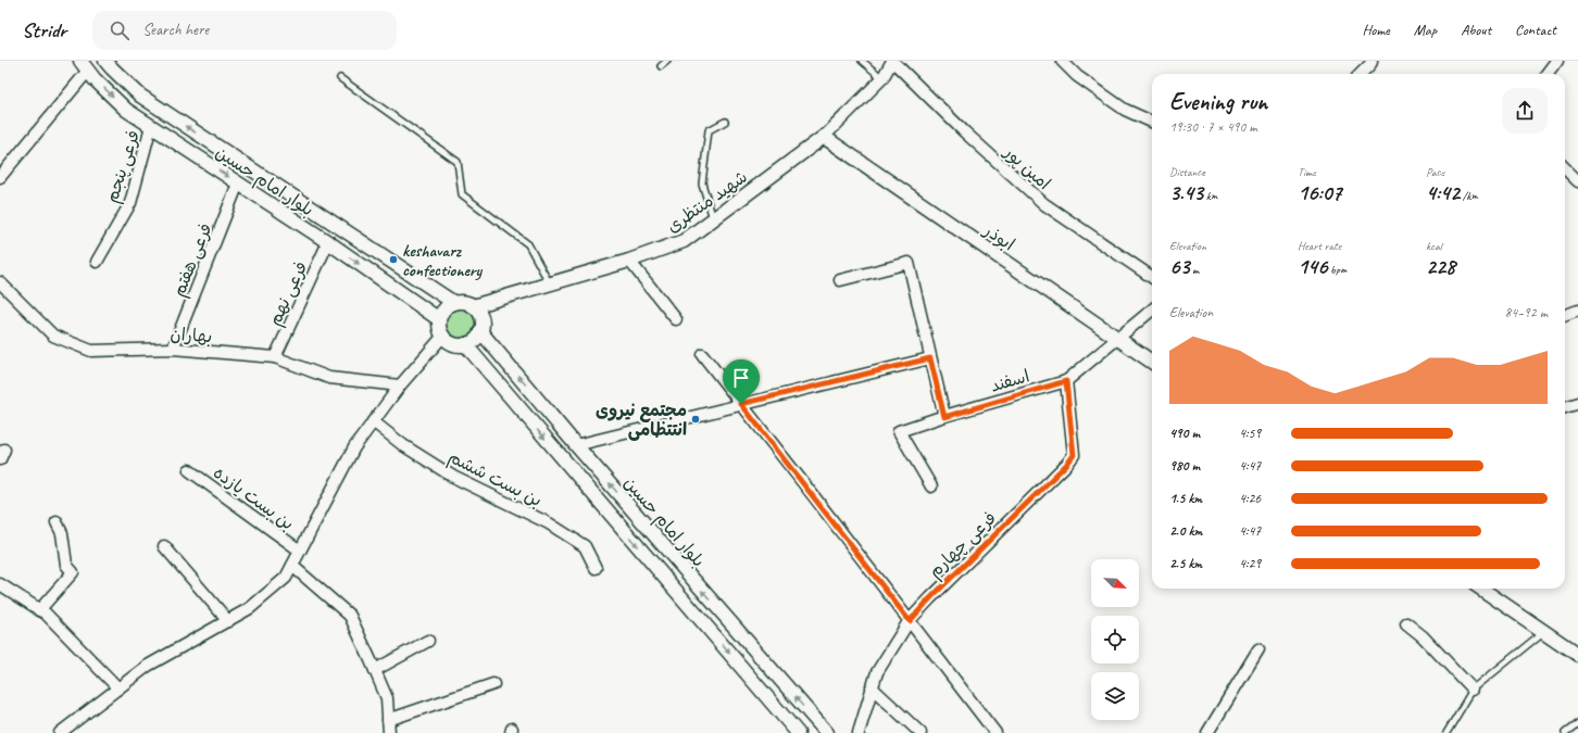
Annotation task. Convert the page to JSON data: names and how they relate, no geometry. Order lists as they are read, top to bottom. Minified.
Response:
{"streets":{"street":["فرعی پنجم","امین پور","بلوار امام حسین","شهید منتظری","ابوذر","فرعی هفتم","فرعی نهم","بهاران","اسفند","بن بست ششم","بن بست یازده","فرعی چهارم"]},"crossings":[["فرعی پنجم","بلوار امام حسین"],["امین پور","شهید منتظری"],["بلوار امام حسین","شهید منتظری"],["بلوار امام حسین","فرعی هفتم"],["بلوار امام حسین","فرعی نهم"],["شهید منتظری","ابوذر"],["ابوذر","اسفند"],["فرعی هفتم","بهاران"],["فرعی نهم","بهاران"],["اسفند","فرعی چهارم"]],"places":["keshavarz confectionery","مجتمع نیروی انتتظامی"],"north":"bottom right","page":{"header":"Stridr","search":"Search here","nav":["Home","Map","About","Contact"],"heading":["Evening run","19:30 · 7 × 490 m"],"stats":[["Distance","3.43 km"],["Time","16:07"],["Pace","4:42 /km"],["Elevation","63 m"],["Heart rate","146 bpm"],["kcal","228"]],"chart":["Elevation","84–92 m"],"list":[{"name":"490 m","note":"4:59"},{"name":"980 m","note":"4:47"},{"name":"1.5 km","note":"4:26"},{"name":"2.0 km","note":"4:47"},{"name":"2.5 km","note":"4:29"}]}}
